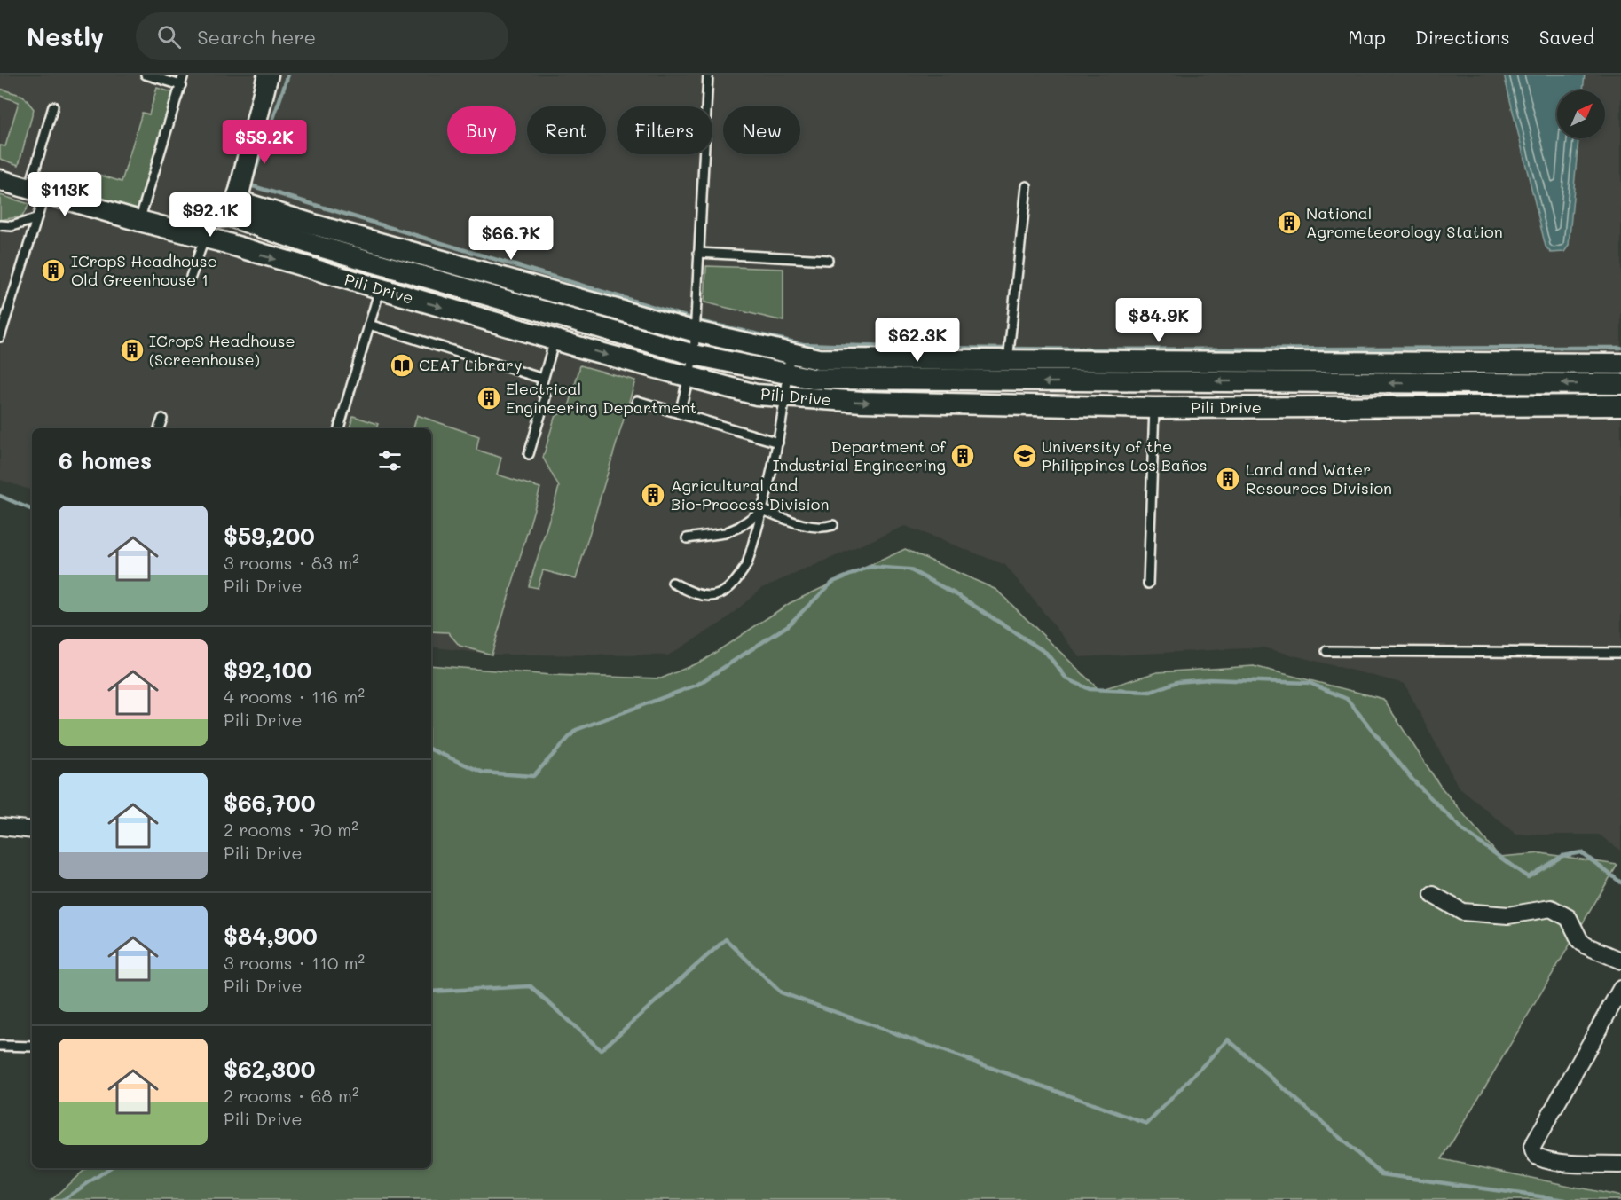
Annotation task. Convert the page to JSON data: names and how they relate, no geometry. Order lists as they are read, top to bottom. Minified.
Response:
{"streets":{"street":["Pili Drive"]},"places":{"building":["National Agrometeorology Station","ICropS Headhouse Old Greenhouse 1","ICropS Headhouse (Screenhouse)","Electrical Engineering Department","Department of Industrial Engineering","Land and Water Resources Division","Agricultural and Bio-Process Division"],"library":["CEAT Library"],"school or university":["University of the Philippines Los Baños"]},"north":"top right","page":{"header":"Nestly","search":"Search here","nav":["Map","Directions","Saved"],"chip":["Buy","Rent","Filters","New"],"price":["$59.2K","$113K","$92.1K","$66.7K","$84.9K","$62.3K"],"heading":"6 homes","list":[{"name":"$59,200","note":"3 rooms · 83 m² · Pili Drive"},{"name":"$92,100","note":"4 rooms · 116 m² · Pili Drive"},{"name":"$66,700","note":"2 rooms · 70 m² · Pili Drive"},{"name":"$84,900","note":"3 rooms · 110 m² · Pili Drive"},{"name":"$62,300","note":"2 rooms · 68 m² · Pili Drive"}]}}
